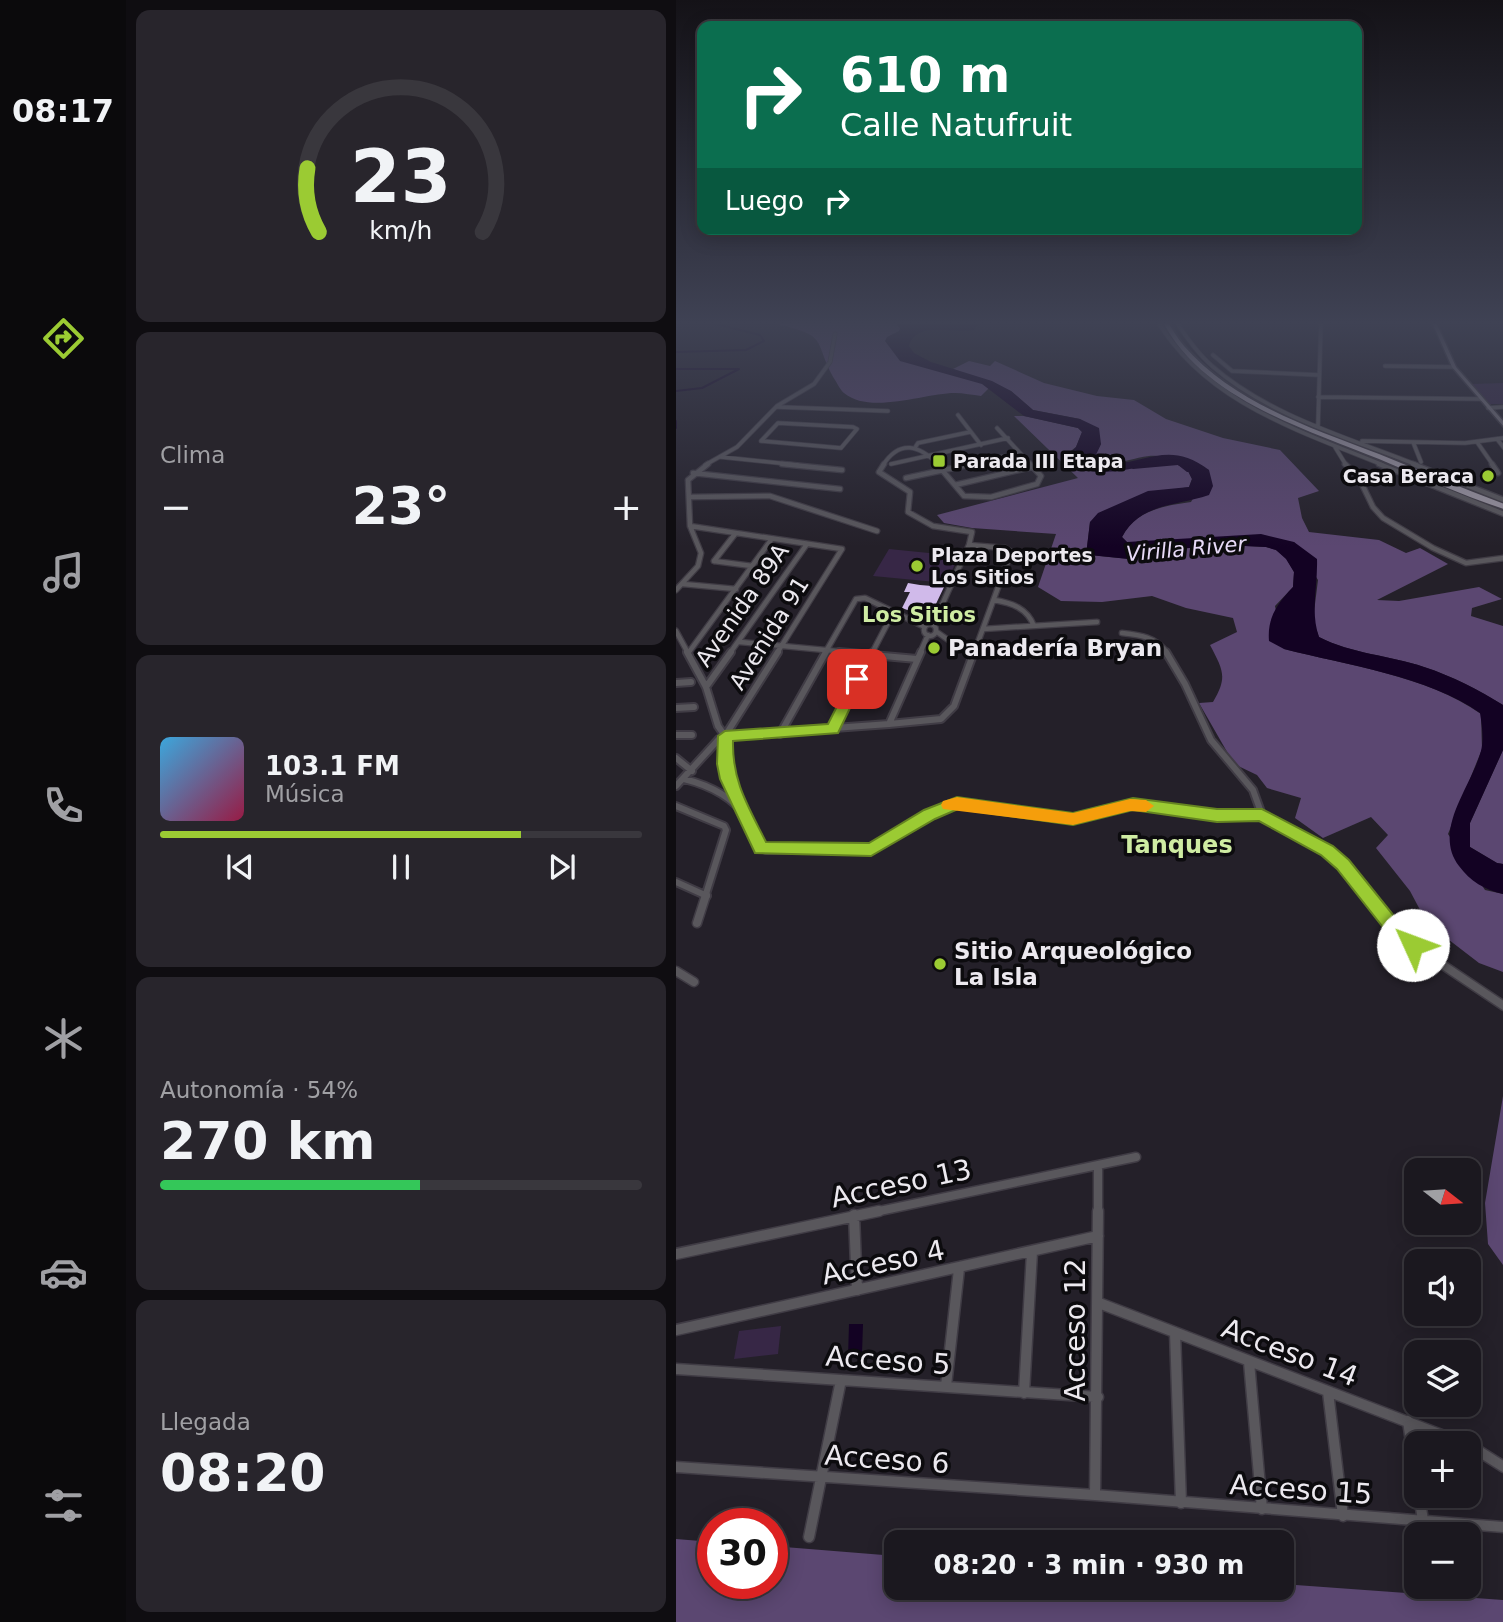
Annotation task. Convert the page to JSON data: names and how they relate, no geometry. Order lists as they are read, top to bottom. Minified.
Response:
{"streets":{"street":["Avenida 89A","Avenida 91","Acceso 13","Acceso 4","Acceso 12","Acceso 14","Acceso 5","Acceso 6","Acceso 15"]},"crossings":[["Avenida 89A","Avenida 91"],["Acceso 13","Acceso 12"],["Acceso 4","Acceso 12"],["Acceso 12","Acceso 14"],["Acceso 12","Acceso 5"],["Acceso 12","Acceso 6"],["Acceso 12","Acceso 15"],["Acceso 6","Acceso 15"]],"districts":["Los Sitios","Tanques"],"water":["Virilla River"],"places":{"transit":["Parada III Etapa"],"other":["Casa Beraca","Plaza Deportes Los Sitios","Panadería Bryan","Sitio Arqueológico La Isla"]},"north":"right","page":{"tabs":"08:17","turn":["610 m","Calle Natufruit"],"then":"Luego","tile":["Clima",["Autonomía · 54%","270 km"],["Llegada","08:20"]],"heat":["−","23°","+"],"song":["103.1 FM","Música"],"map_buttons":["+","−"],"limit":"30","trip":"08:20 · 3 min · 930 m","gauge":["23","km/h"]}}
